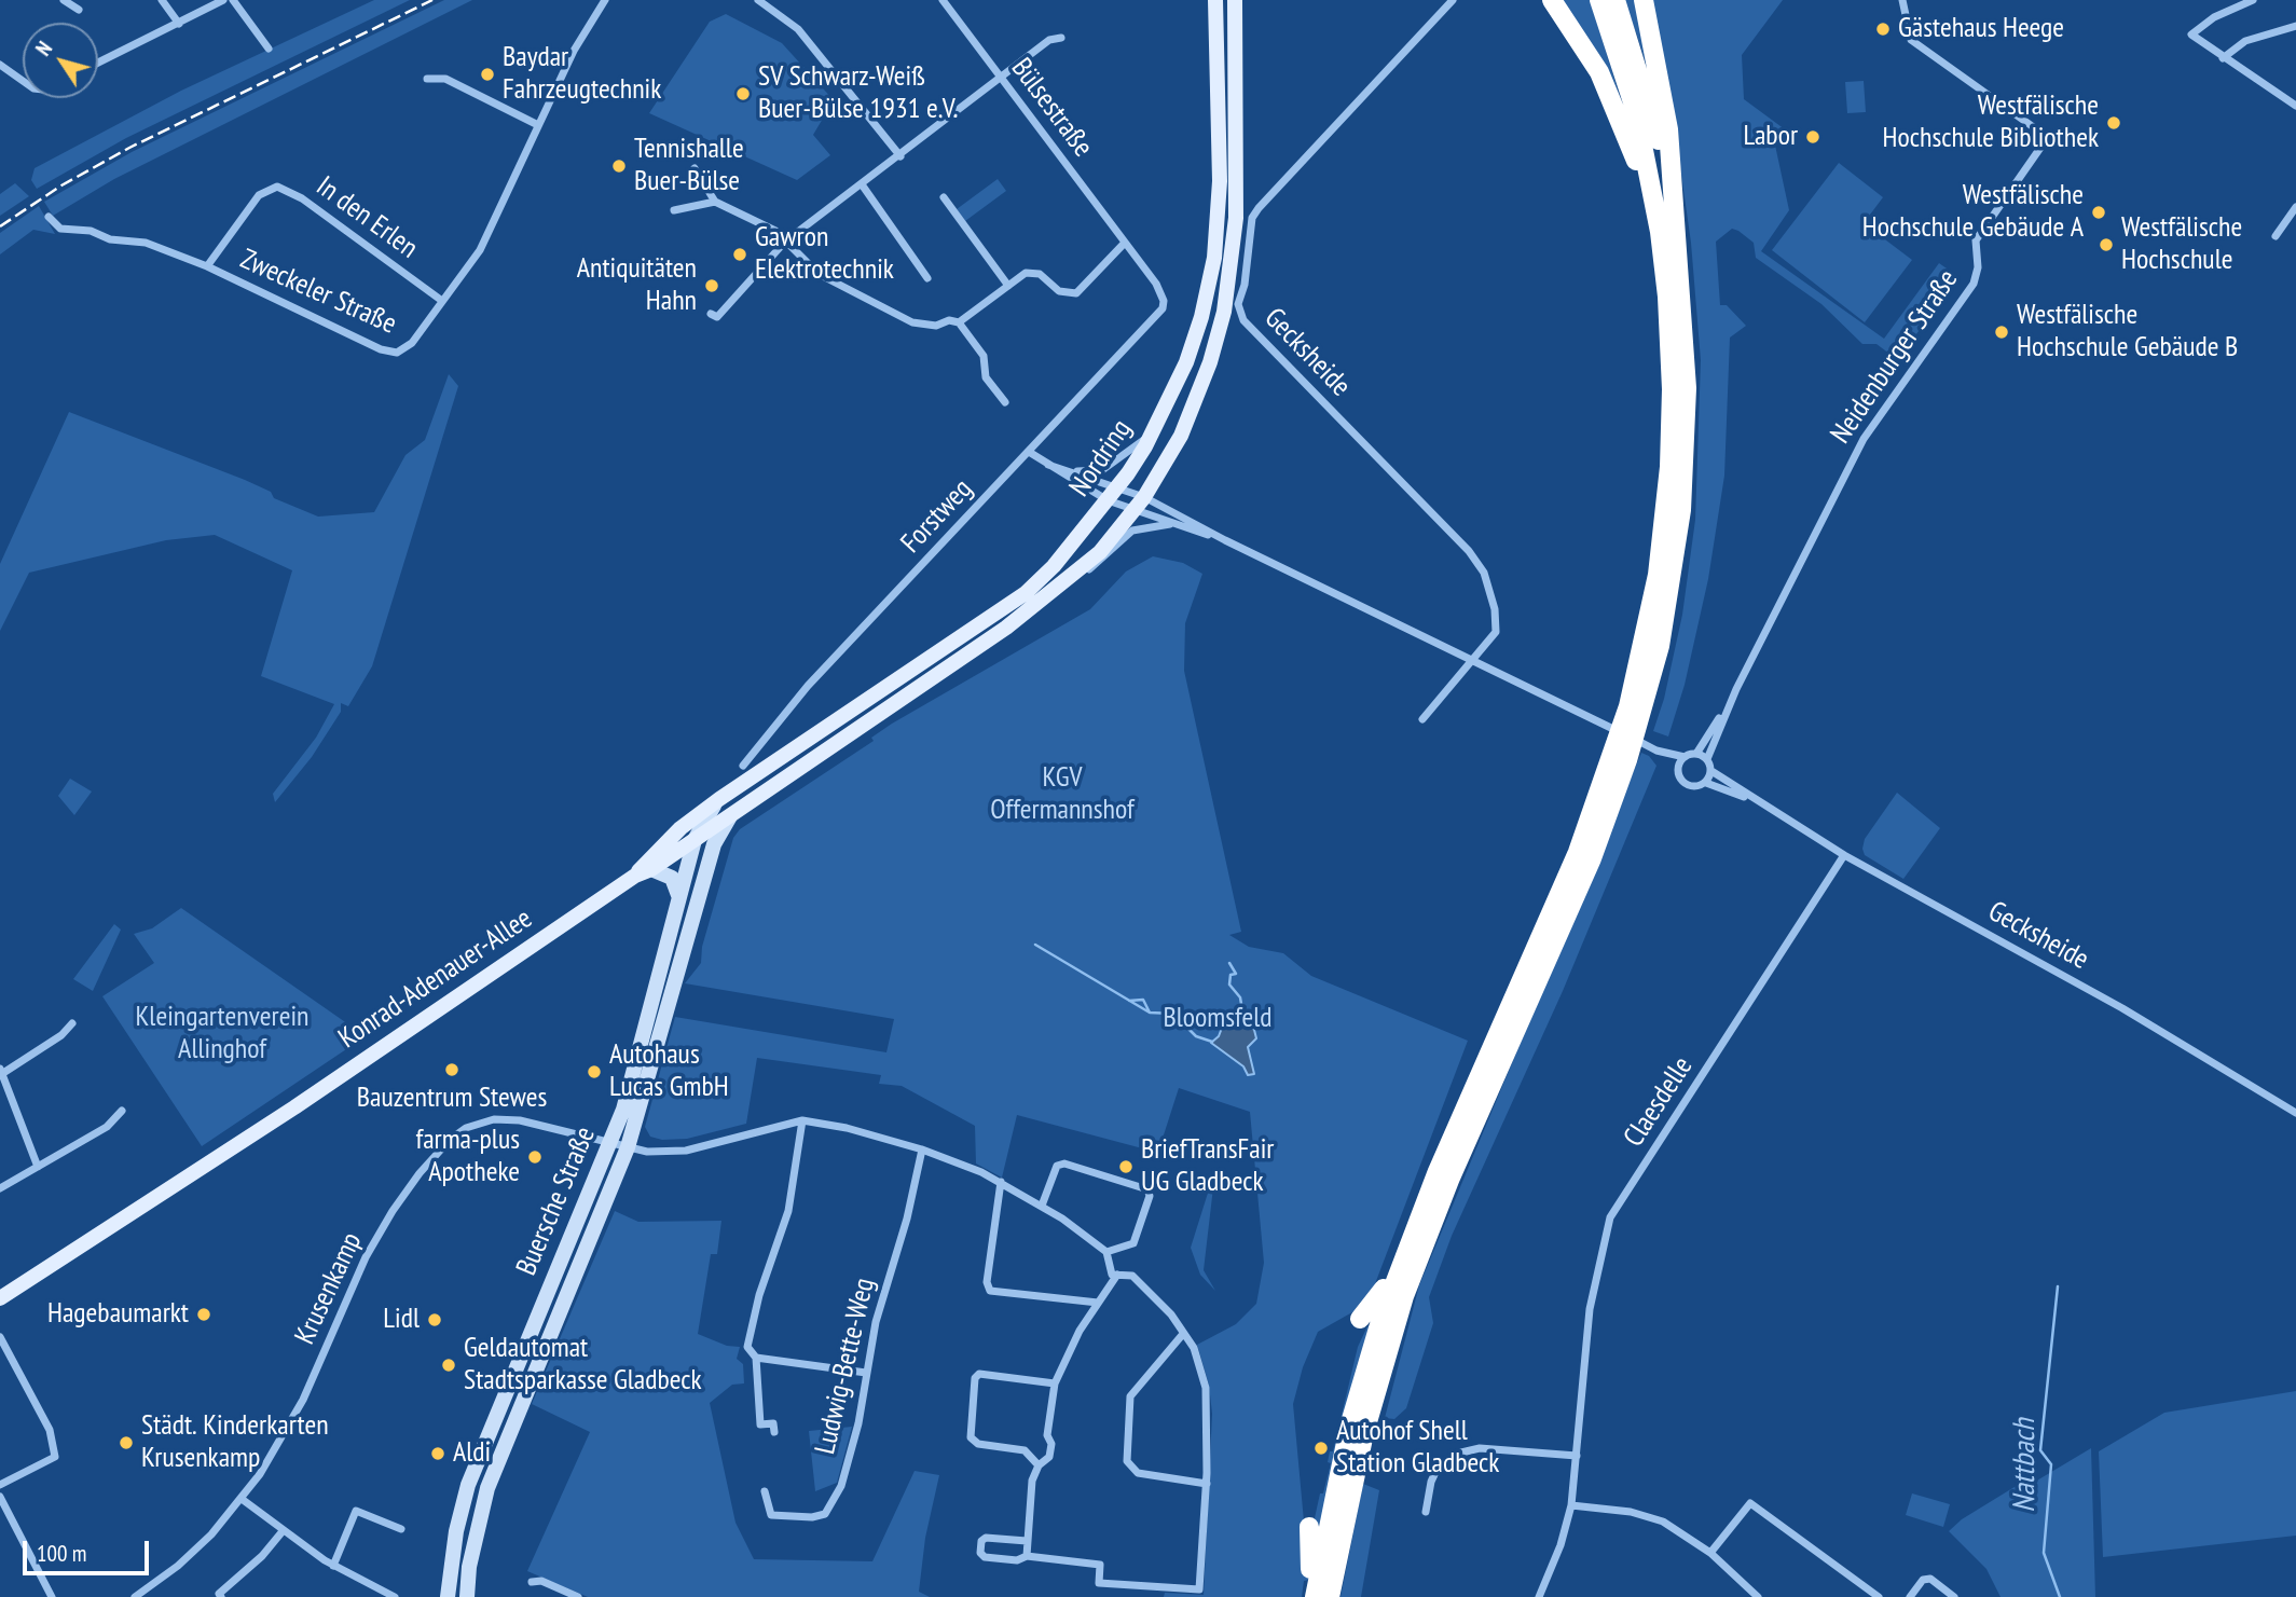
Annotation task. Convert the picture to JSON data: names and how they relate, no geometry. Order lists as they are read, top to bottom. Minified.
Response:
{"streets":{"main road":["Nordring","Konrad-Adenauer-Allee","Buersche Straße"],"street":["Bülsestraße","In den Erlen","Zweckeler Straße","Gecksheide","Neidenburger Straße","Forstweg","Claesdelle","Krusenkamp","Ludwig-Bette-Weg"]},"crossings":[["Bülsestraße","Forstweg"],["In den Erlen","Zweckeler Straße"],["Gecksheide","Neidenburger Straße"],["Gecksheide","Claesdelle"],["Nordring","Konrad-Adenauer-Allee"],["Konrad-Adenauer-Allee","Buersche Straße"],["Buersche Straße","Krusenkamp"]],"water":["Nattbach"],"parks":["KGV Offermannshof","Kleingartenverein Allinghof","Bloomsfeld"],"places":["Gästehaus Heege","Baydar Fahrzeugtechnik","SV Schwarz-Weiß Buer-Bülse 1931 e.V.","Westfälische Hochschule Bibliothek","Labor","Tennishalle Buer-Bülse","Westfälische Hochschule Gebäude A","Westfälische Hochschule","Gawron Elektrotechnik","Antiquitäten Hahn","Westfälische Hochschule Gebäude B","Bauzentrum Stewes","Autohaus Lucas GmbH","farma-plus Apotheke","BriefTransFair UG Gladbeck","Hagebaumarkt","Lidl","Geldautomat Stadtsparkasse Gladbeck","Städt. Kinderkarten Krusenkamp","Autohof Shell Station Gladbeck","Aldi"],"scale_bar":"100 m","north":"top left"}
